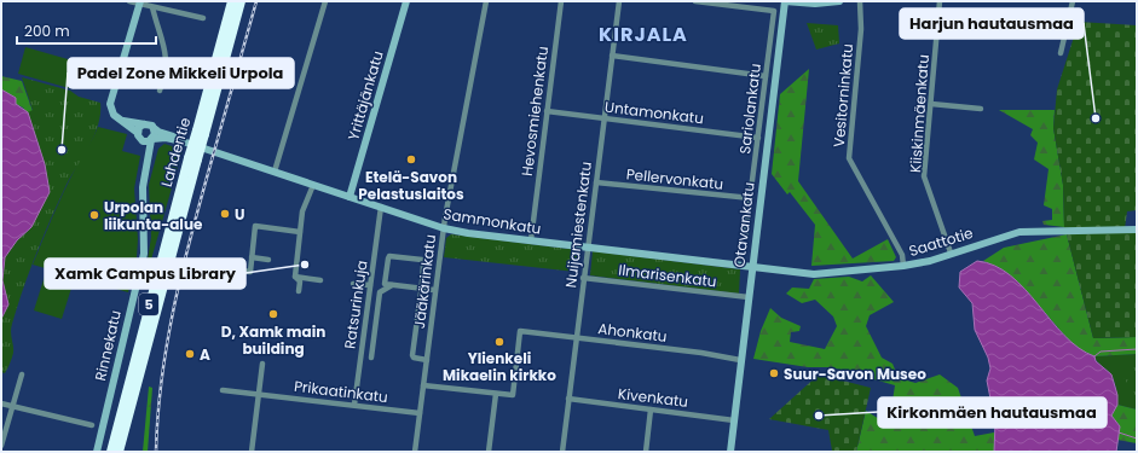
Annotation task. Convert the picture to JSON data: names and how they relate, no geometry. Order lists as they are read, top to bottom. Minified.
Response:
{"streets":{"highway":["Lahdentie","5"],"street":["Yrittäjänkatu","Vesitorninkatu","Sariolankatu","Hevosmiehenkatu","Untamonkatu","Kiiskinmäenkatu","Pellervonkatu","Sammonkatu","Nuijamiestenkatu","Otavankatu","Saattotie","Ilmarisenkatu","Jääkärinkatu","Ratsurinkuja","Ahonkatu","Rinnekatu","Prikaatinkatu","Kivenkatu"]},"crossings":[["Yrittäjänkatu","Sammonkatu"],["Vesitorninkatu","Saattotie"],["Sariolankatu","Untamonkatu"],["Sariolankatu","Pellervonkatu"],["Hevosmiehenkatu","Untamonkatu"],["Hevosmiehenkatu","Sammonkatu"],["Untamonkatu","Nuijamiestenkatu"],["Kiiskinmäenkatu","Saattotie"],["Pellervonkatu","Nuijamiestenkatu"],["Sammonkatu","Nuijamiestenkatu"],["Sammonkatu","Otavankatu"],["Sammonkatu","Saattotie"],["Sammonkatu","Jääkärinkatu"],["Sammonkatu","Ratsurinkuja"],["Sammonkatu","Rinnekatu"],["Nuijamiestenkatu","Ilmarisenkatu"],["Nuijamiestenkatu","Ahonkatu"],["Nuijamiestenkatu","Kivenkatu"],["Otavankatu","Saattotie"],["Otavankatu","Ilmarisenkatu"],["Otavankatu","Ahonkatu"],["Otavankatu","Kivenkatu"],["Jääkärinkatu","Prikaatinkatu"],["Ratsurinkuja","Prikaatinkatu"]],"districts":["KIRJALA"],"places":["Harjun hautausmaa","Padel Zone Mikkeli Urpola","Etelä-Savon Pelastuslaitos","U","Urpolan liikunta-alue","Xamk Campus Library","D, Xamk main building","Ylienkeli Mikaelin kirkko","A","Suur-Savon Museo","Kirkonmäen hautausmaa"],"scale_bar":"200 m"}
